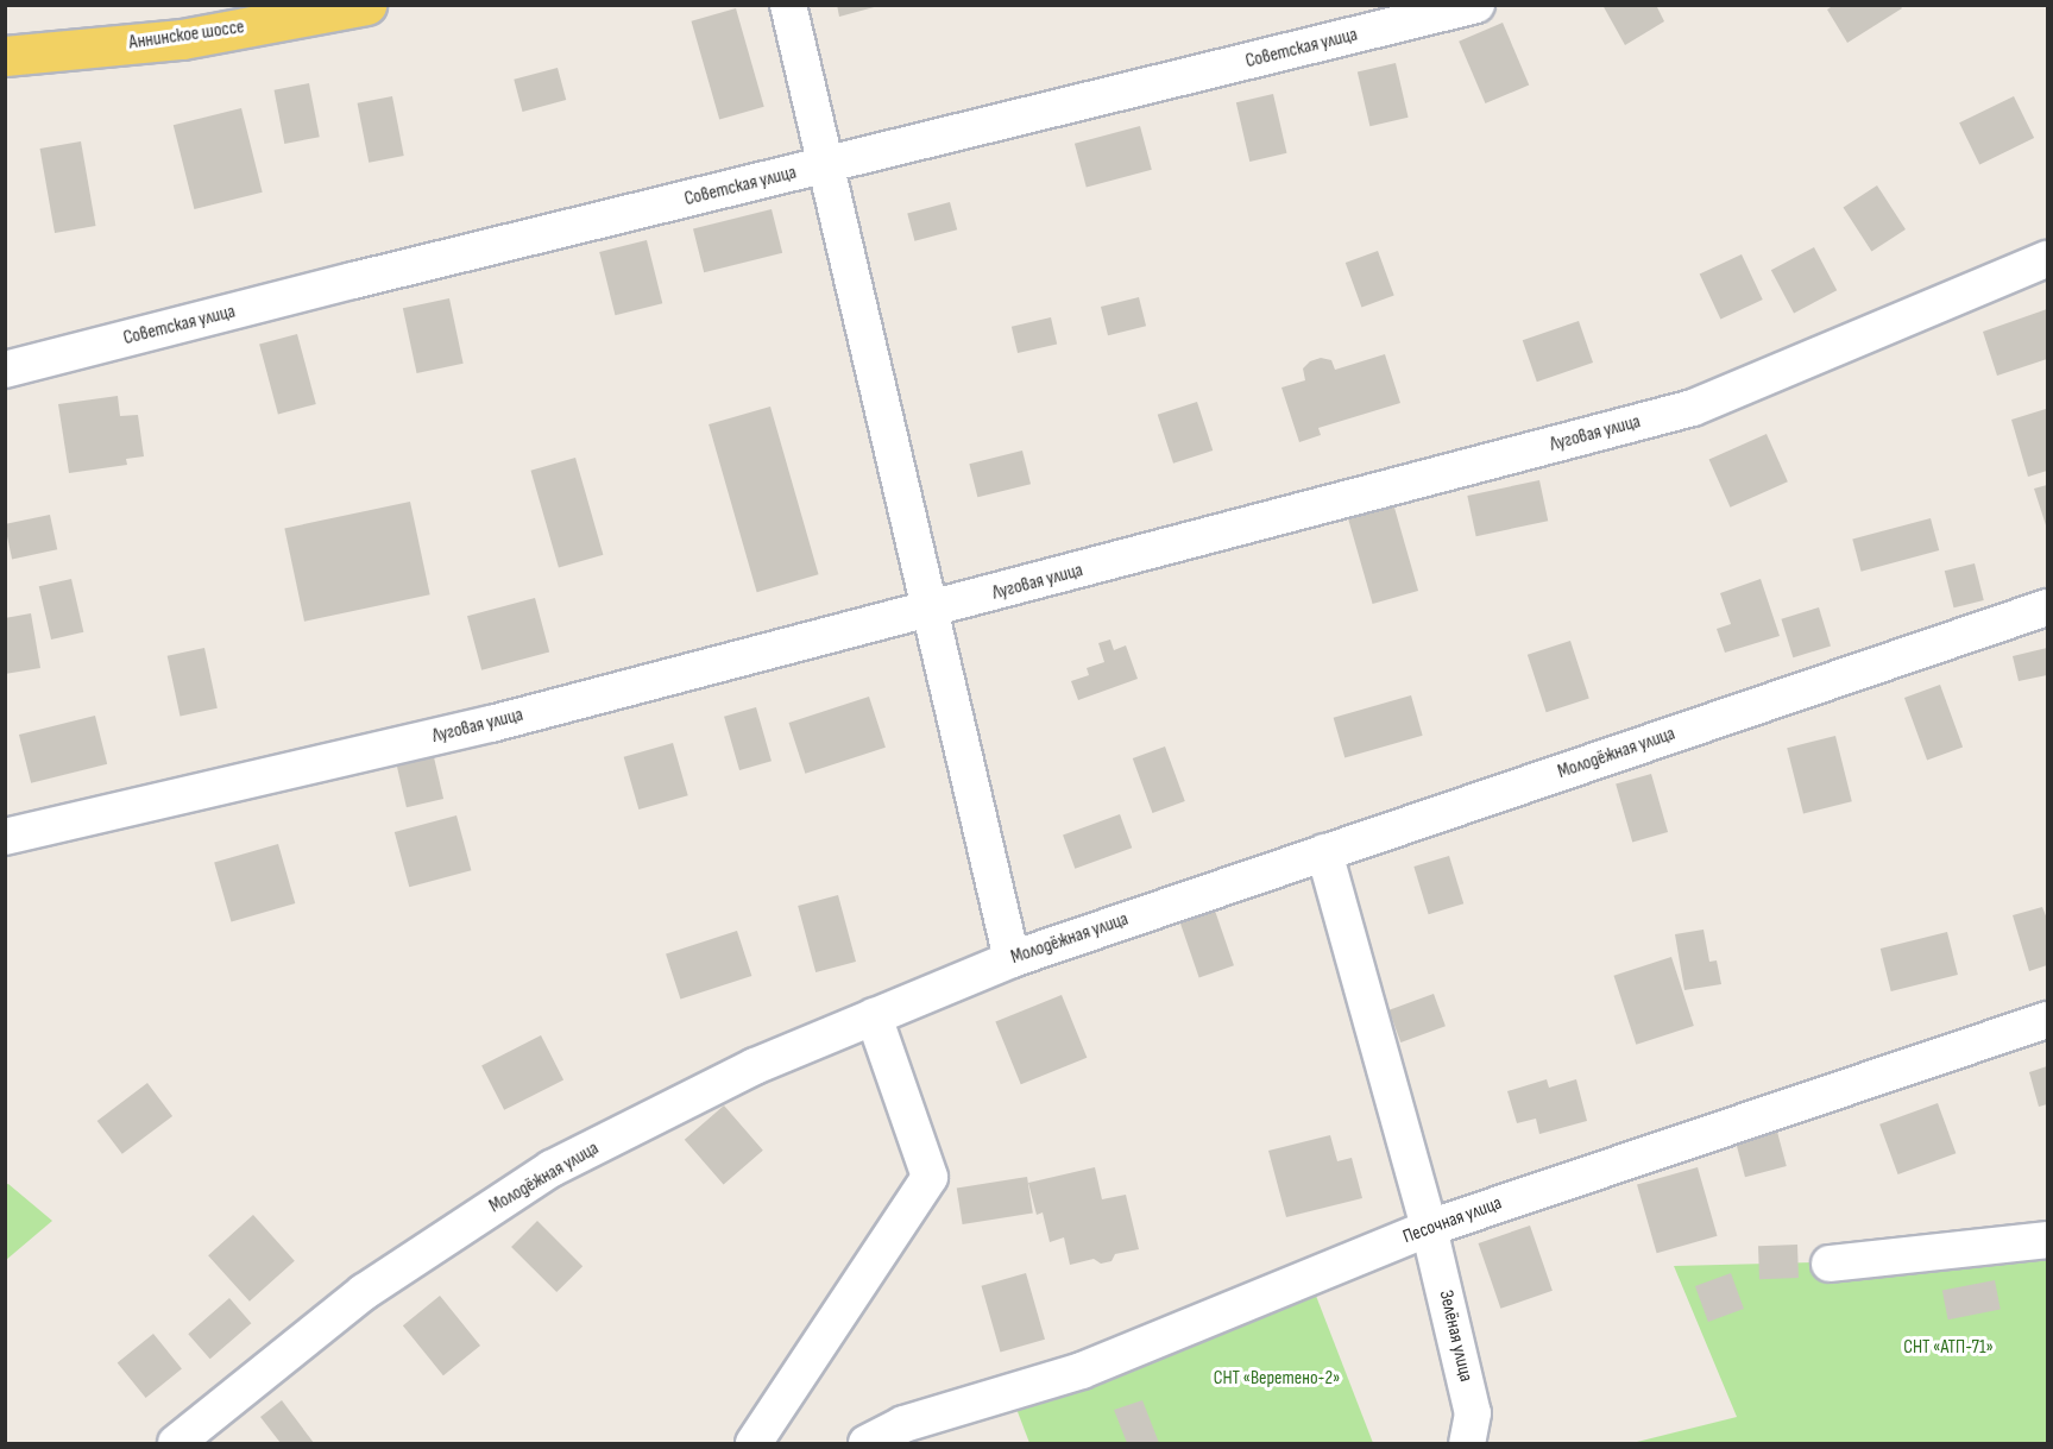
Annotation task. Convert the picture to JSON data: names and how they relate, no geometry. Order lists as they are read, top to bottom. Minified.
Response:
{"streets":{"main road":["Аннинское шоссе"],"street":["Советская улица","Луговая улица","Молодёжная улица","Песочная улица","Зелёная улица"]},"crossings":[["Молодёжная улица","Зелёная улица"],["Песочная улица","Зелёная улица"]],"parks":["СНТ «АТП-71»","СНТ «Веретено-2»"]}
